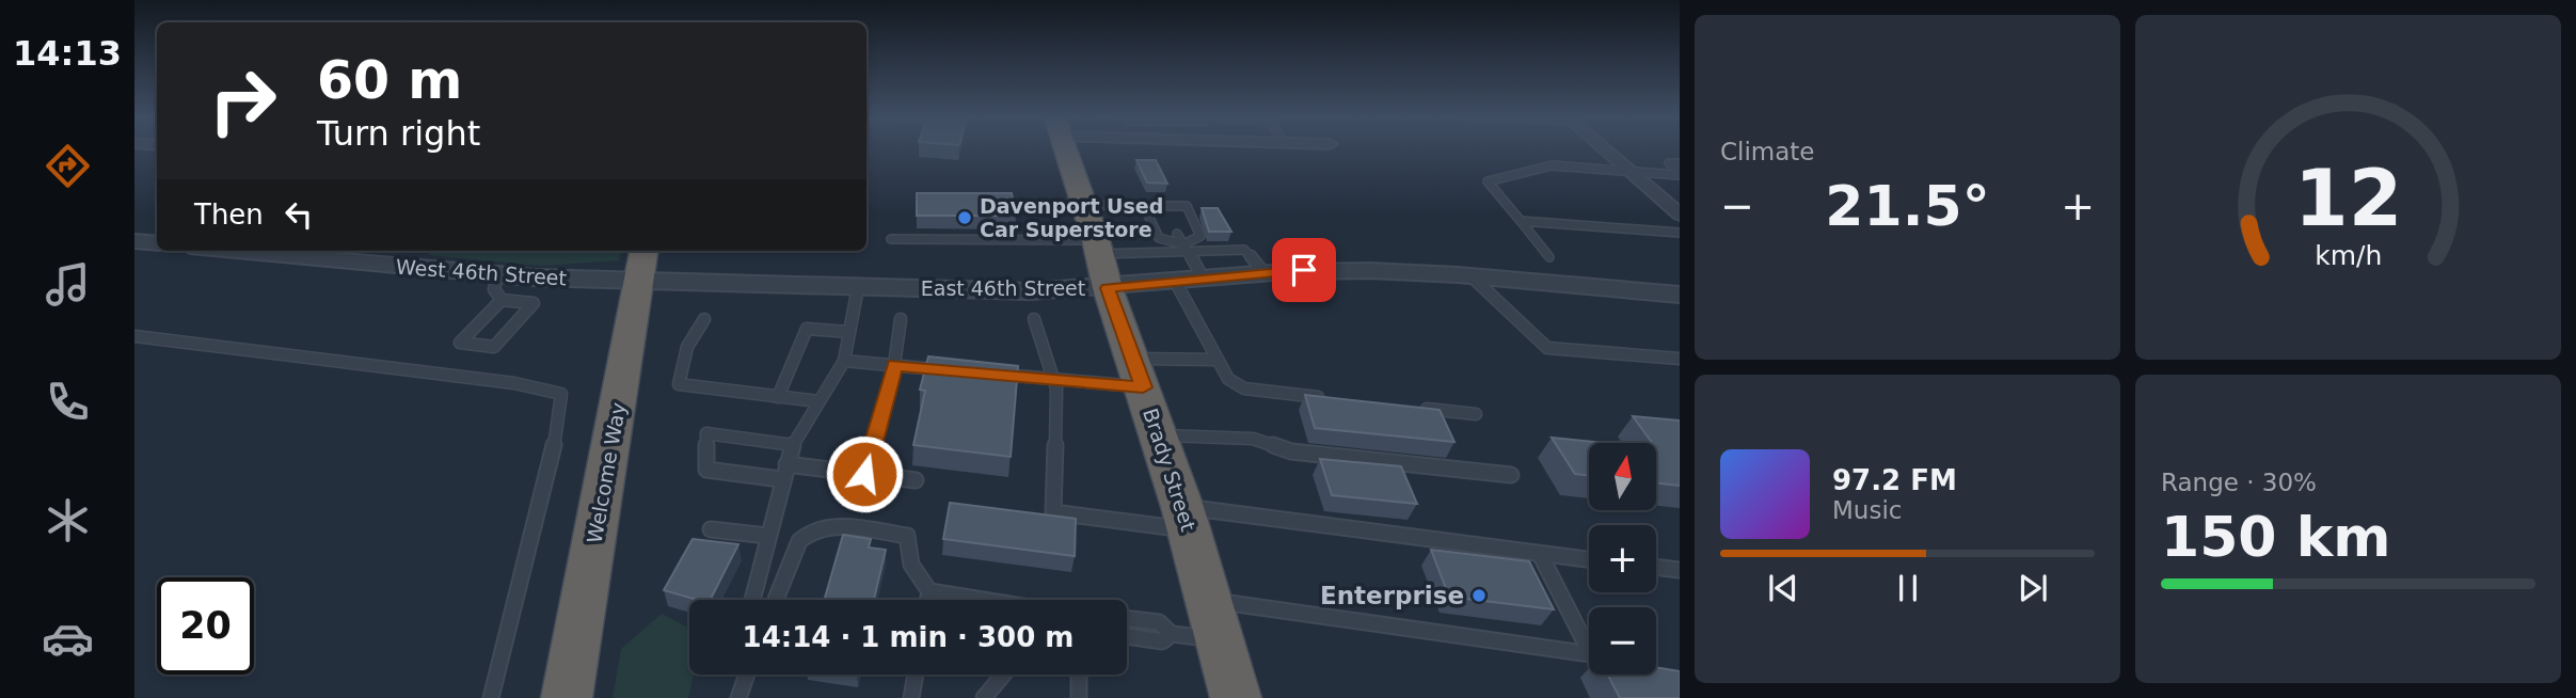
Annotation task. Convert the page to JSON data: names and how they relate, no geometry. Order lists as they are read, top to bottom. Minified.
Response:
{"streets":{"highway":["Brady Street","Welcome Way"],"street":["West 46th Street","East 46th Street"]},"crossings":[["West 46th Street","East 46th Street"],["West 46th Street","Welcome Way"],["East 46th Street","Brady Street"],["East 46th Street","Welcome Way"]],"places":["Davenport Used Car Superstore","Enterprise"],"north":"top","page":{"tabs":"14:13","tile":["Climate",["Range · 30%","150 km"]],"turn":["60 m","Turn right"],"heat":["−","21.5°","+"],"then":"Then","map_buttons":["+","−"],"song":["97.2 FM","Music"],"limit":"20","trip":"14:14 · 1 min · 300 m","gauge":["12","km/h"]}}
